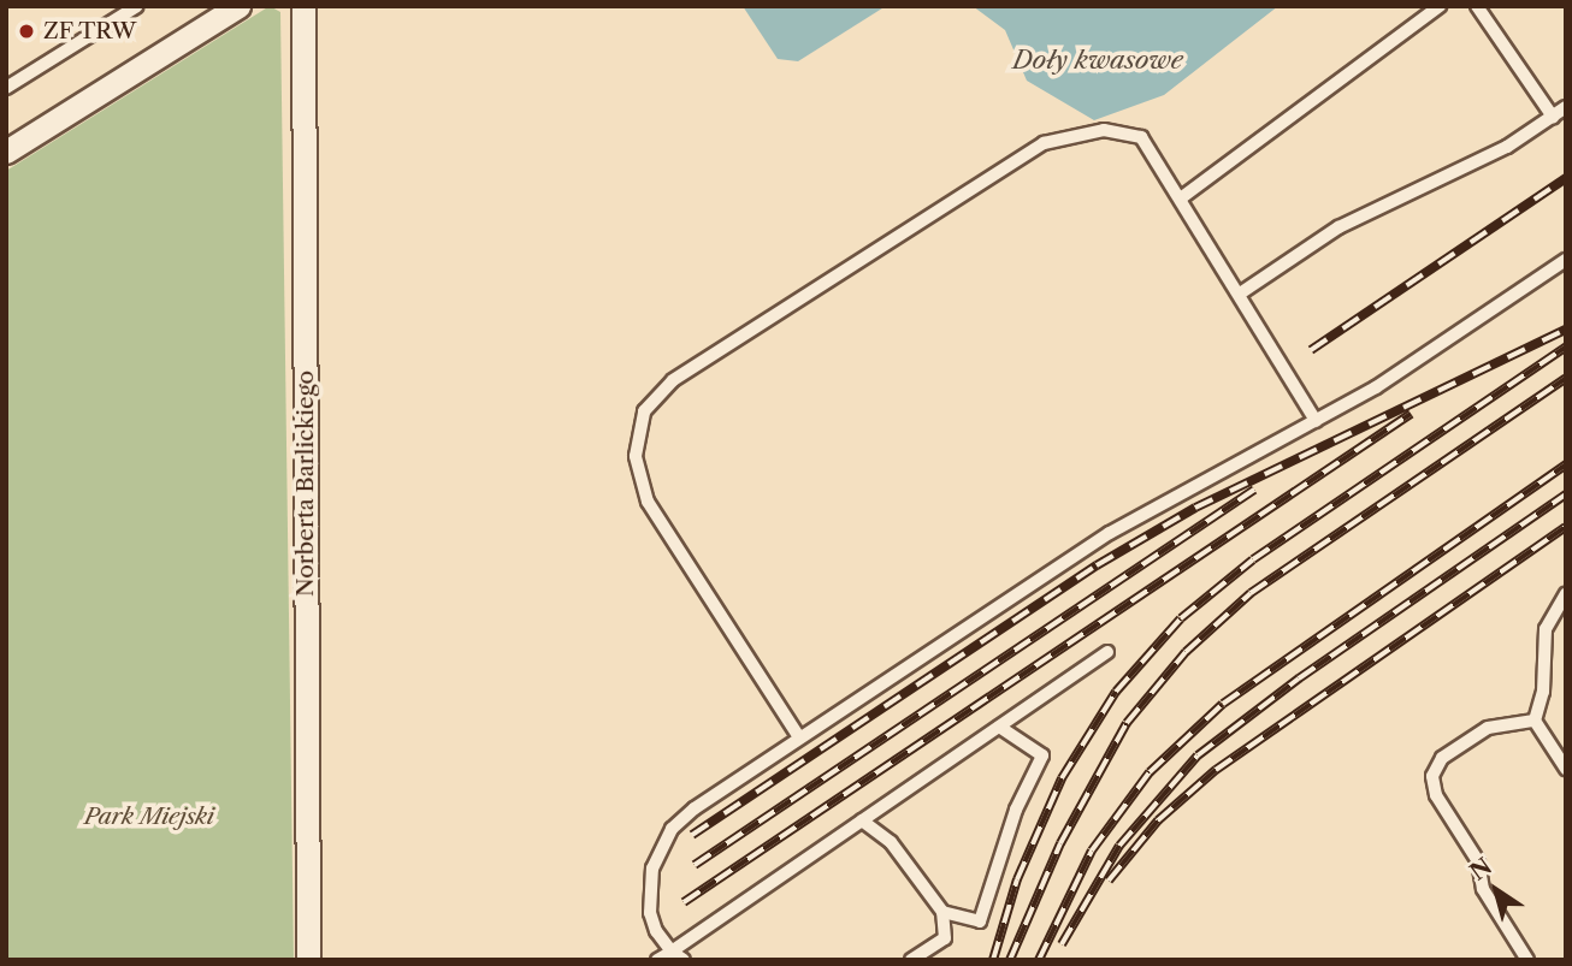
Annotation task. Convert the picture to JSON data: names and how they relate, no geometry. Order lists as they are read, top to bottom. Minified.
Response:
{"streets":{"street":["Norberta Barlickiego"]},"water":["Doły kwasowe"],"parks":["Park Miejski"],"places":["ZF TRW"],"north":"top left"}
